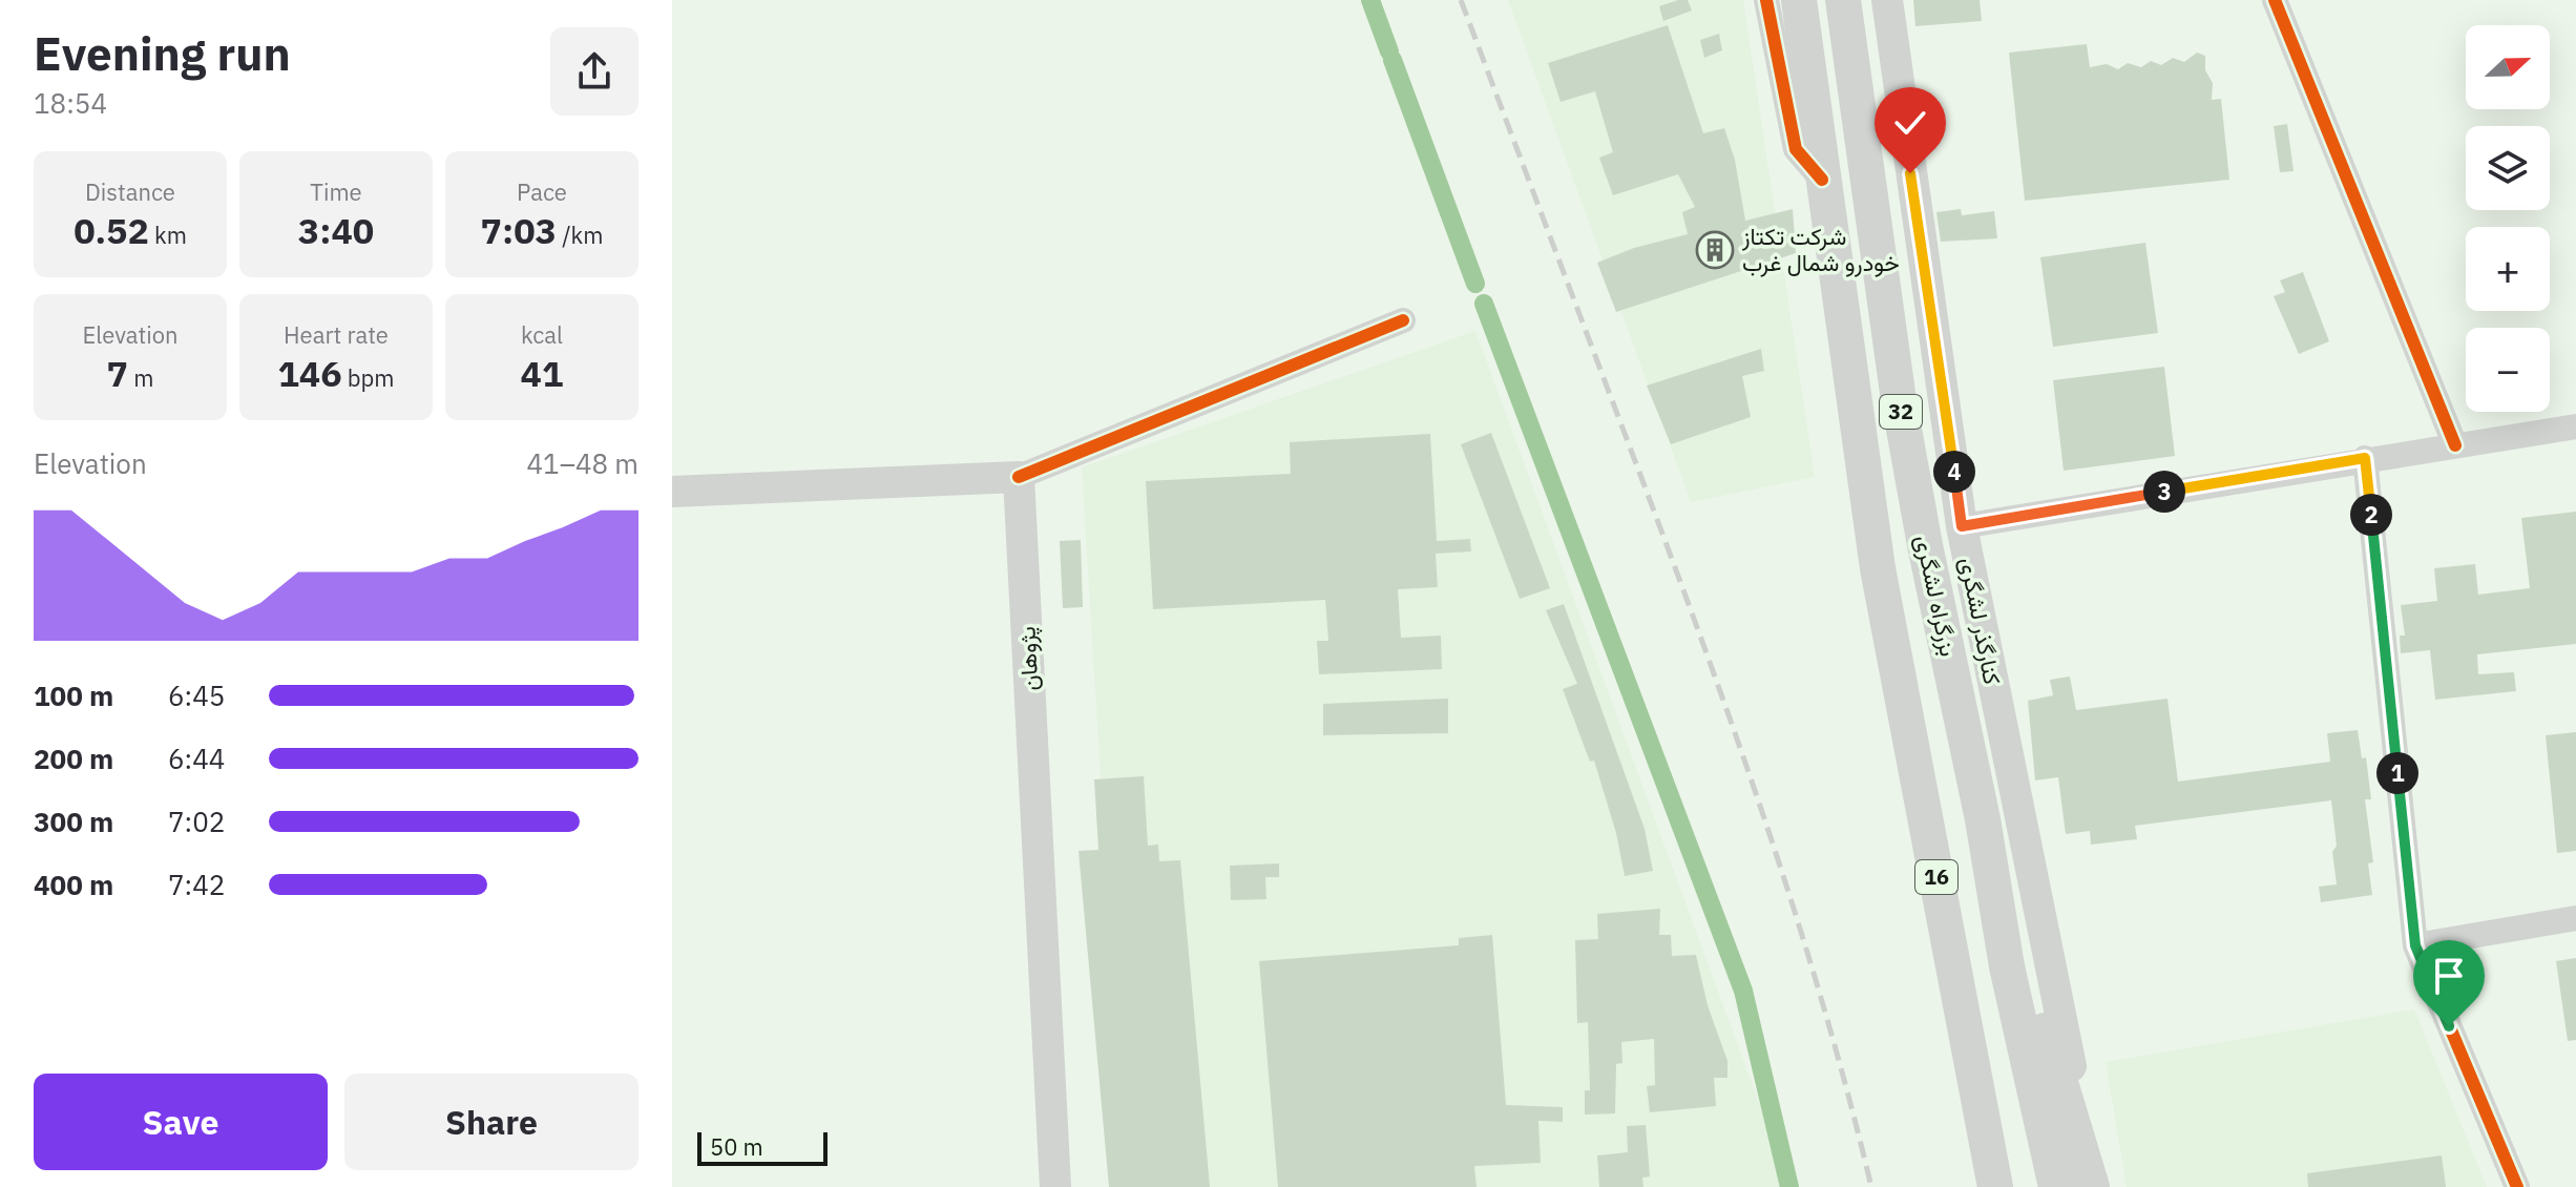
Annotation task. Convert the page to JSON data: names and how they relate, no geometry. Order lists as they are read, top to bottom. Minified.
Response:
{"streets":{"highway":["32","بزرگراه لشگری","16"],"main road":["کنارگذر لشگری","پژوهان"]},"crossings":[["32","16"]],"places":{"building":["شرکت تکتاز خودرو شمال غرب"]},"scale_bar":"50 m","north":"right","page":{"heading":["Evening run","18:54"],"map_buttons":["+","−"],"stats":[["Distance","0.52 km"],["Time","3:40"],["Pace","7:03 /km"],["Elevation","7 m"],["Heart rate","146 bpm"],["kcal","41"]],"chart":["Elevation","41–48 m"],"pins":["4","3","2","1"],"list":[{"name":"100 m","note":"6:45"},{"name":"200 m","note":"6:44"},{"name":"300 m","note":"7:02"},{"name":"400 m","note":"7:42"}],"buttons":["Save","Share"],"scale":"50 m"}}
